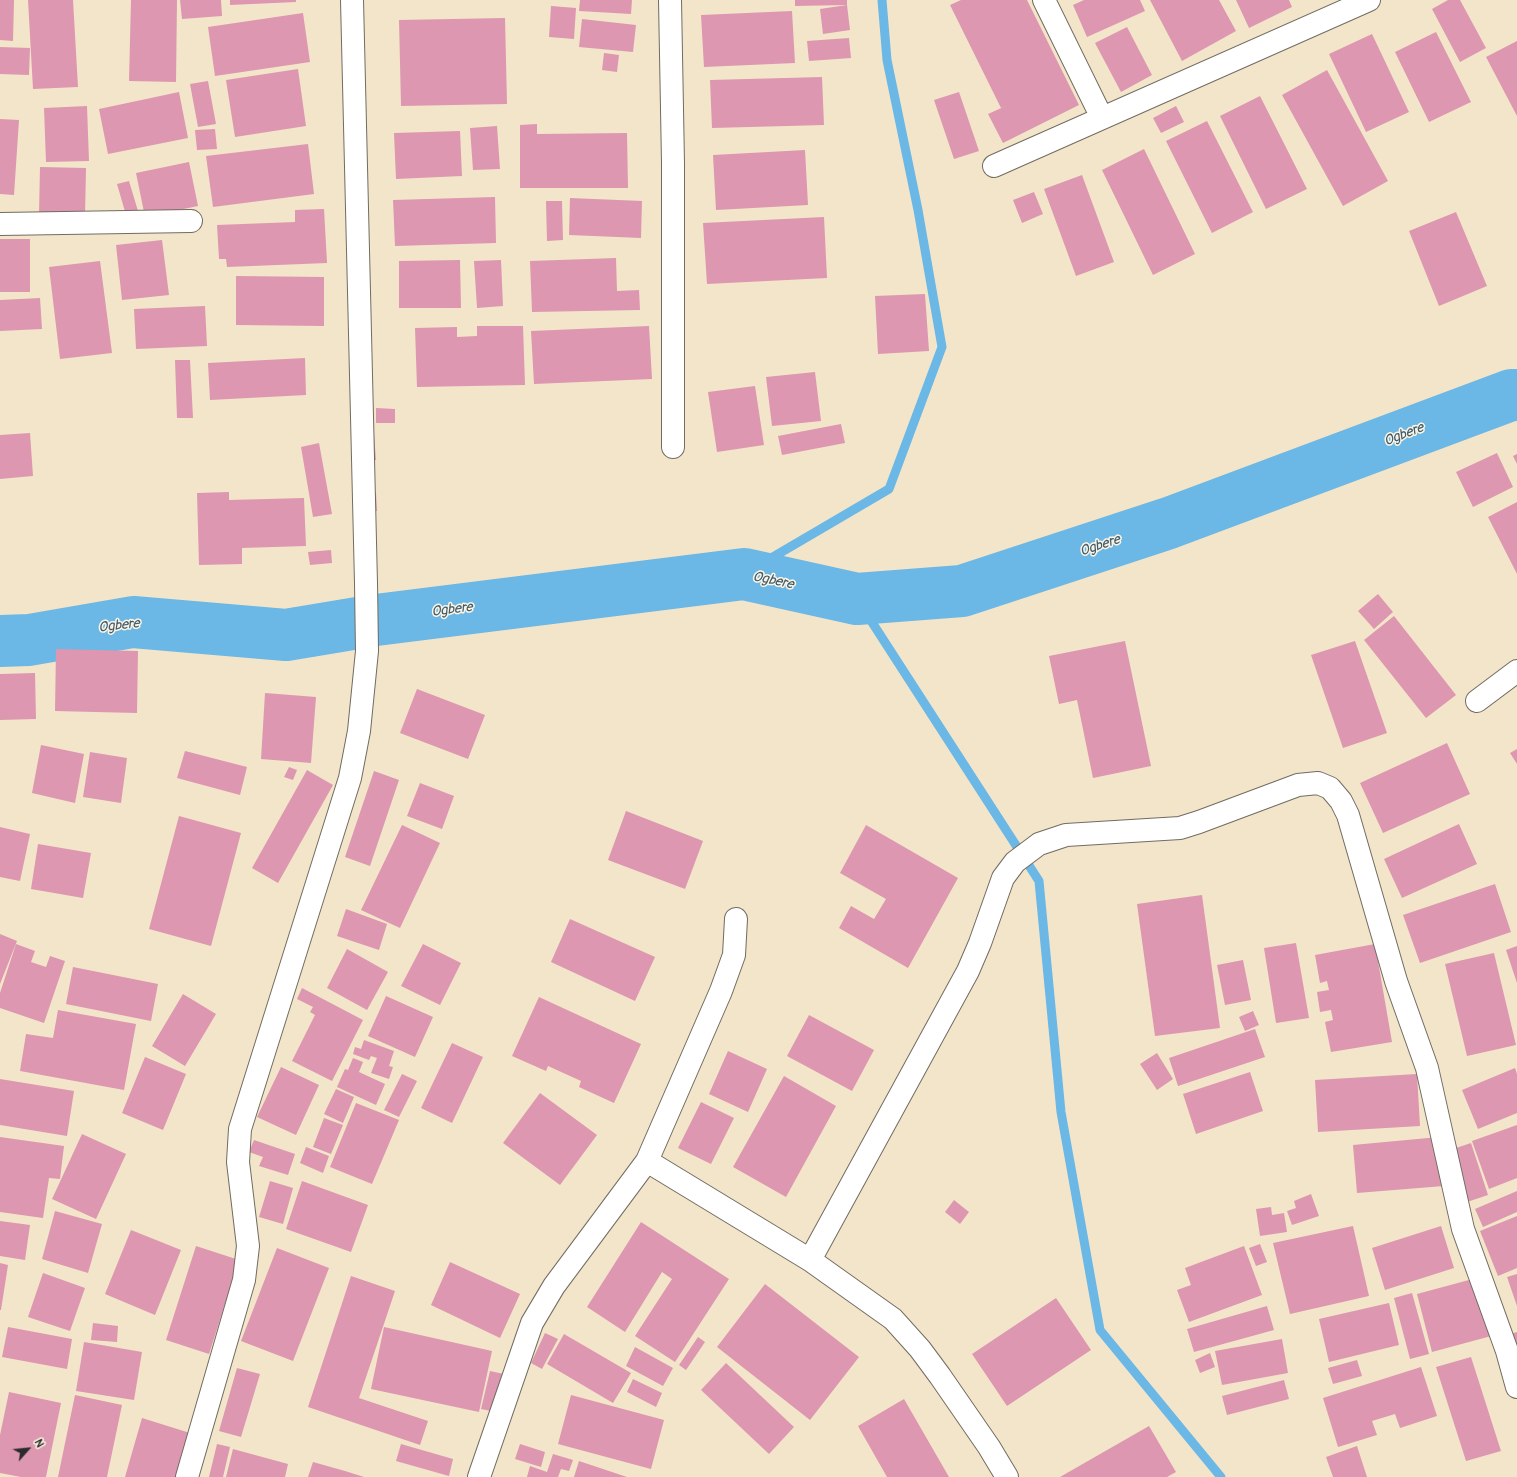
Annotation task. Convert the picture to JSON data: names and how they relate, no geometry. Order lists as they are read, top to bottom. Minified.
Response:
{"water":["Ogbere"],"north":"top right"}
